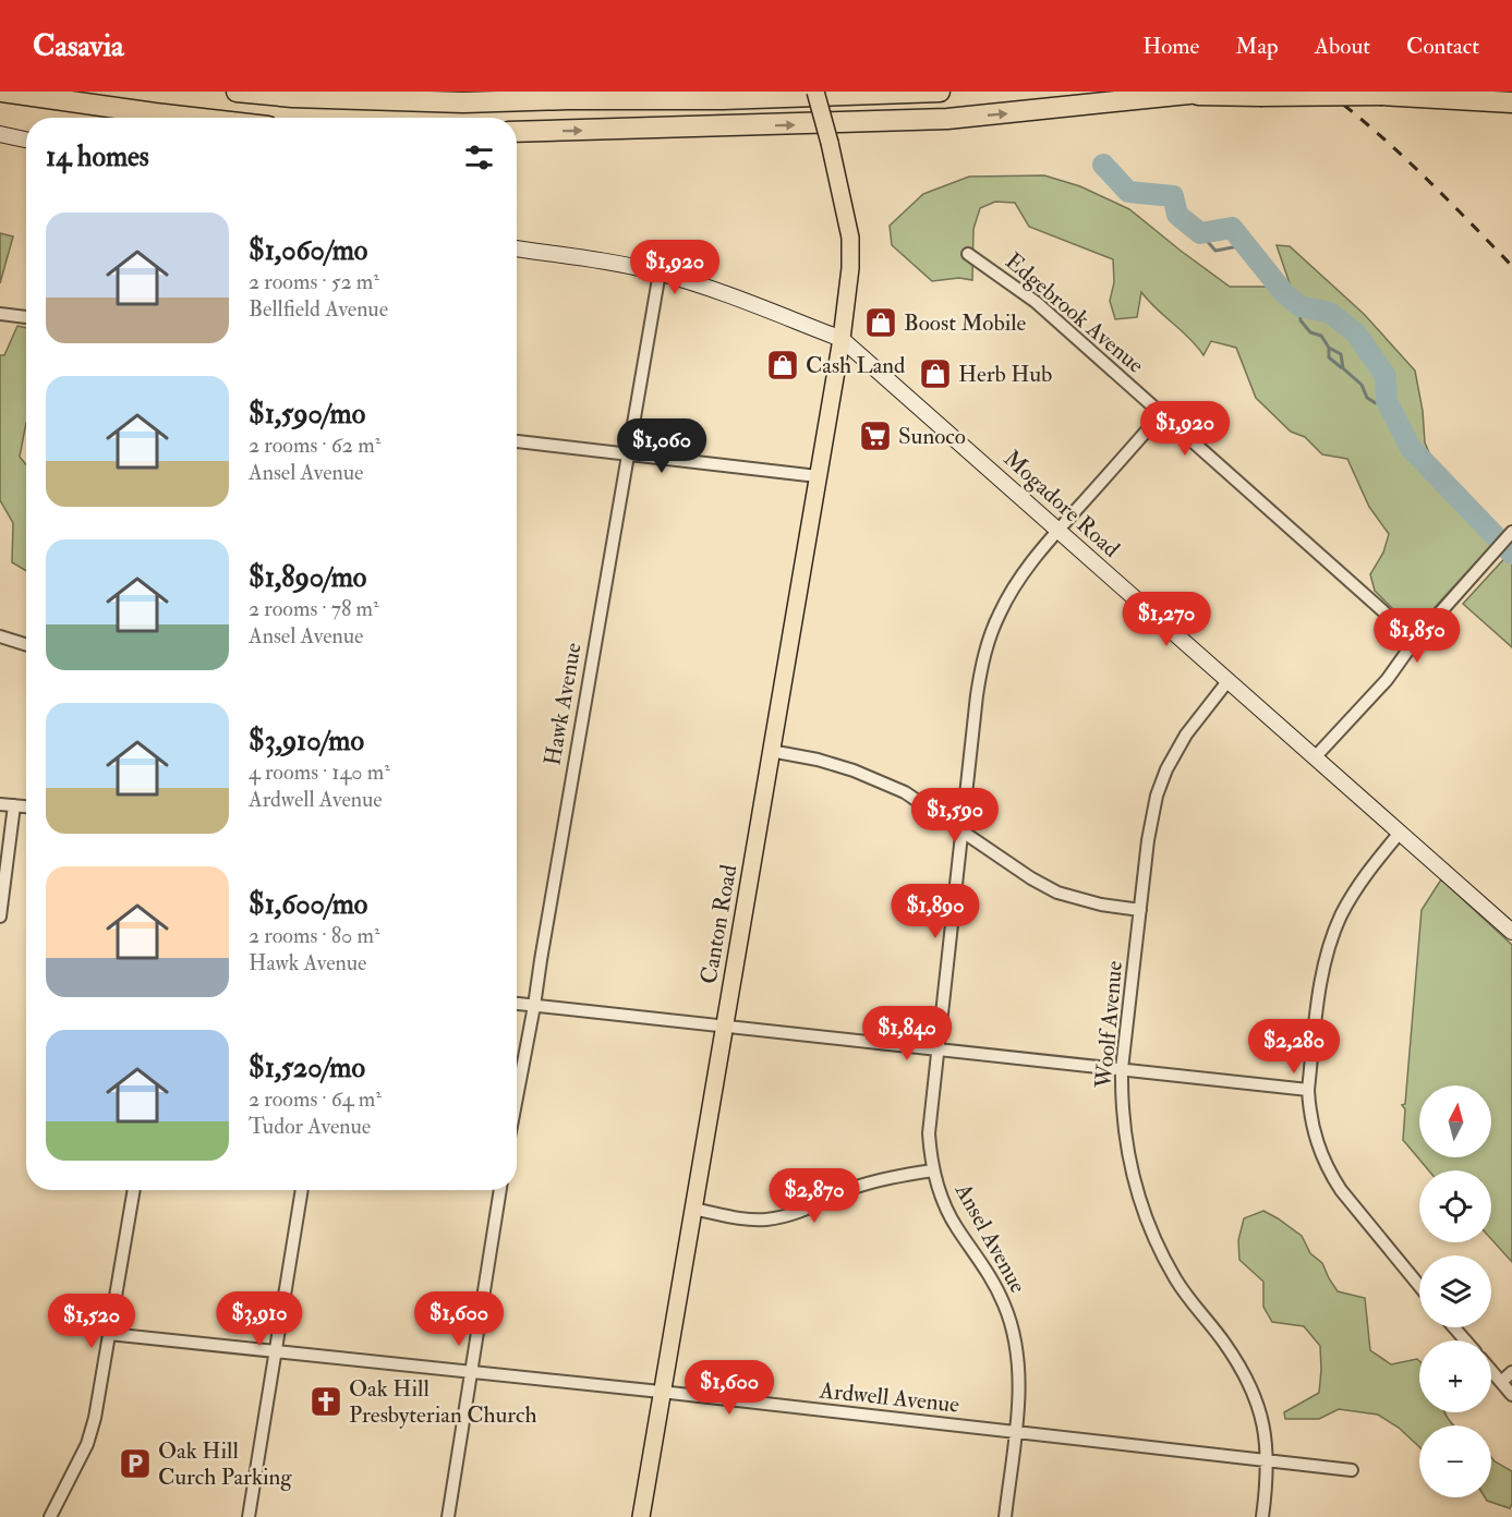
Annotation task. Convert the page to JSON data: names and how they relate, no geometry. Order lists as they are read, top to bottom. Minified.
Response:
{"streets":{"main road":["Canton Road"],"street":["Edgebrook Avenue","Mogadore Road","Hawk Avenue","Woolf Avenue","Ansel Avenue","Ardwell Avenue"]},"crossings":[["Edgebrook Avenue","Ansel Avenue"],["Mogadore Road","Hawk Avenue"],["Mogadore Road","Canton Road"],["Mogadore Road","Woolf Avenue"],["Mogadore Road","Ansel Avenue"],["Canton Road","Ardwell Avenue"],["Woolf Avenue","Ardwell Avenue"],["Ansel Avenue","Ardwell Avenue"]],"places":{"shop":["Boost Mobile","Cash Land","Herb Hub"],"supermarket":["Sunoco"],"church":["Oak Hill Presbyterian Church"],"parking":["Oak Hill Curch Parking"]},"north":"top","page":{"header":"Casavia","nav":["Home","Map","About","Contact"],"heading":"14 homes","list":[{"name":"$1,060/mo","note":"2 rooms · 52 m² · Bellfield Avenue"},{"name":"$1,590/mo","note":"2 rooms · 62 m² · Ansel Avenue"},{"name":"$1,890/mo","note":"2 rooms · 78 m² · Ansel Avenue"},{"name":"$3,910/mo","note":"4 rooms · 140 m² · Ardwell Avenue"},{"name":"$1,600/mo","note":"2 rooms · 80 m² · Hawk Avenue"},{"name":"$1,520/mo","note":"2 rooms · 64 m² · Tudor Avenue"}],"price":["$1,920","$1,920","$1,060","$1,270","$1,850","$1,590","$1,890","$1,840","$2,280","$2,870","$3,910","$1,600","$1,520","$1,600"],"map_buttons":["+","−"]}}
